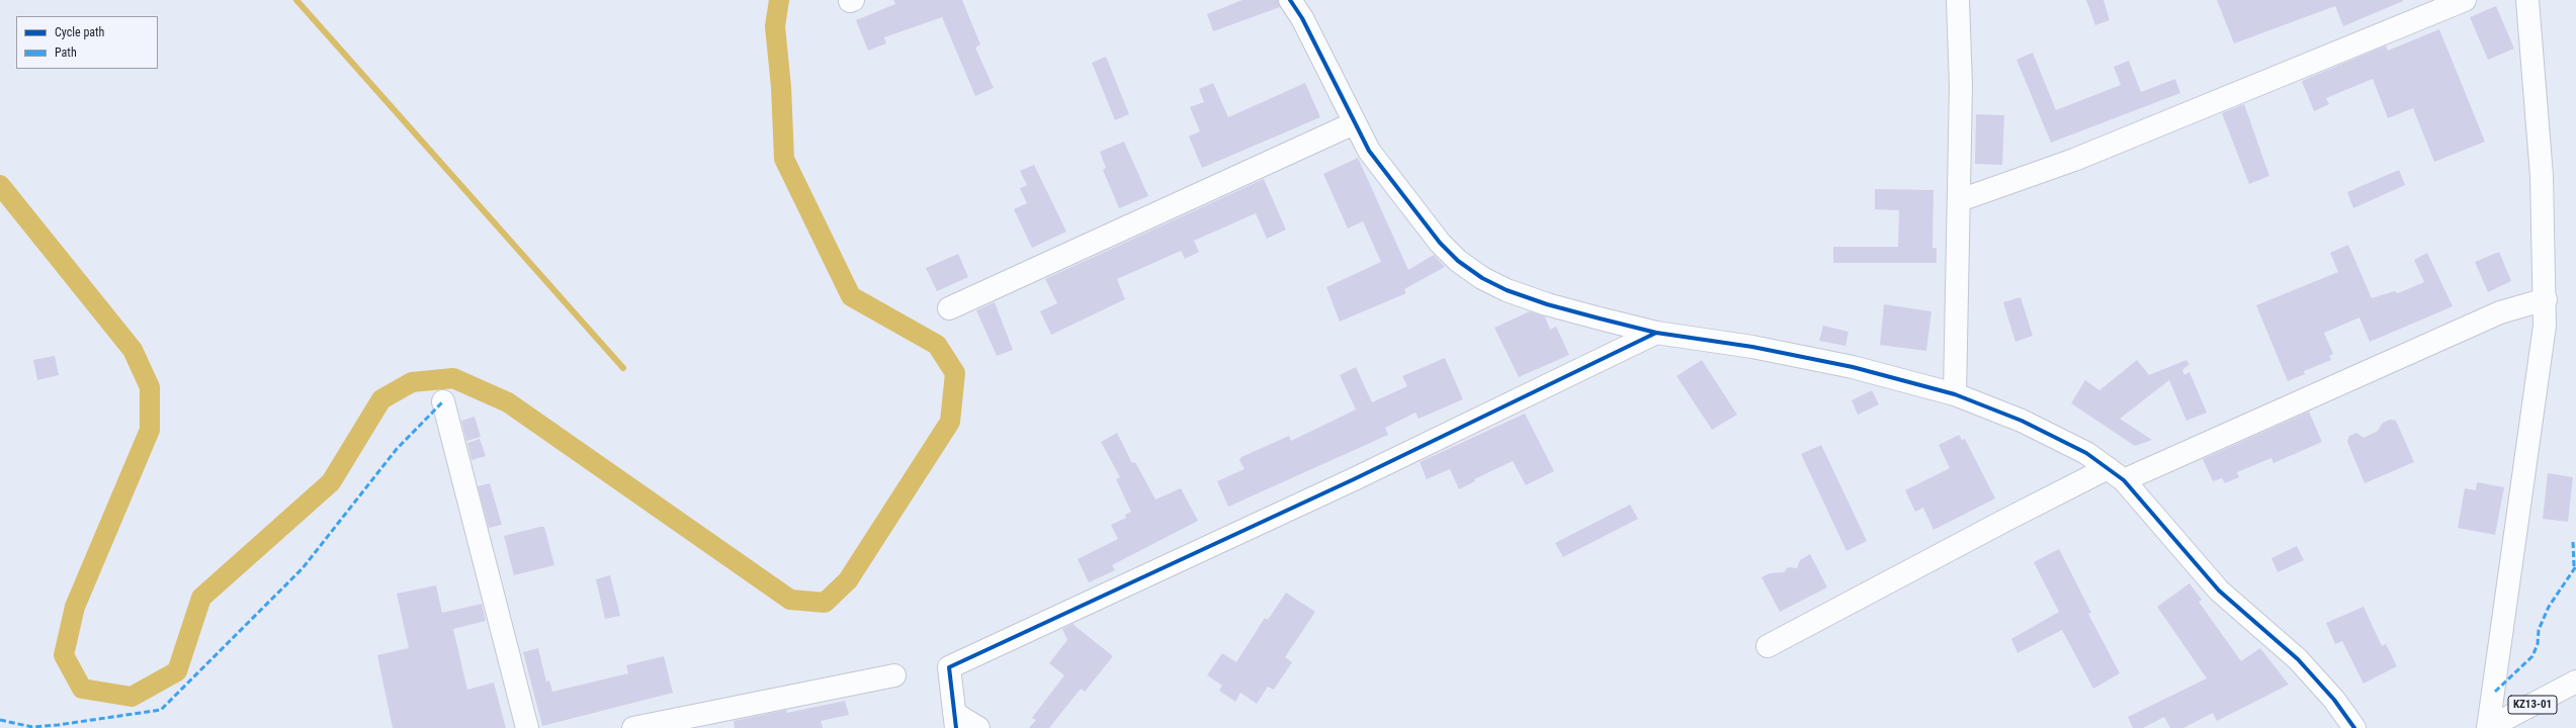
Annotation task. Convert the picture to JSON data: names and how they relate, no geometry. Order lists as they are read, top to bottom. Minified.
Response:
{"streets":{"main road":["KZ13-01"]},"legend":["Cycle path","Path"]}
